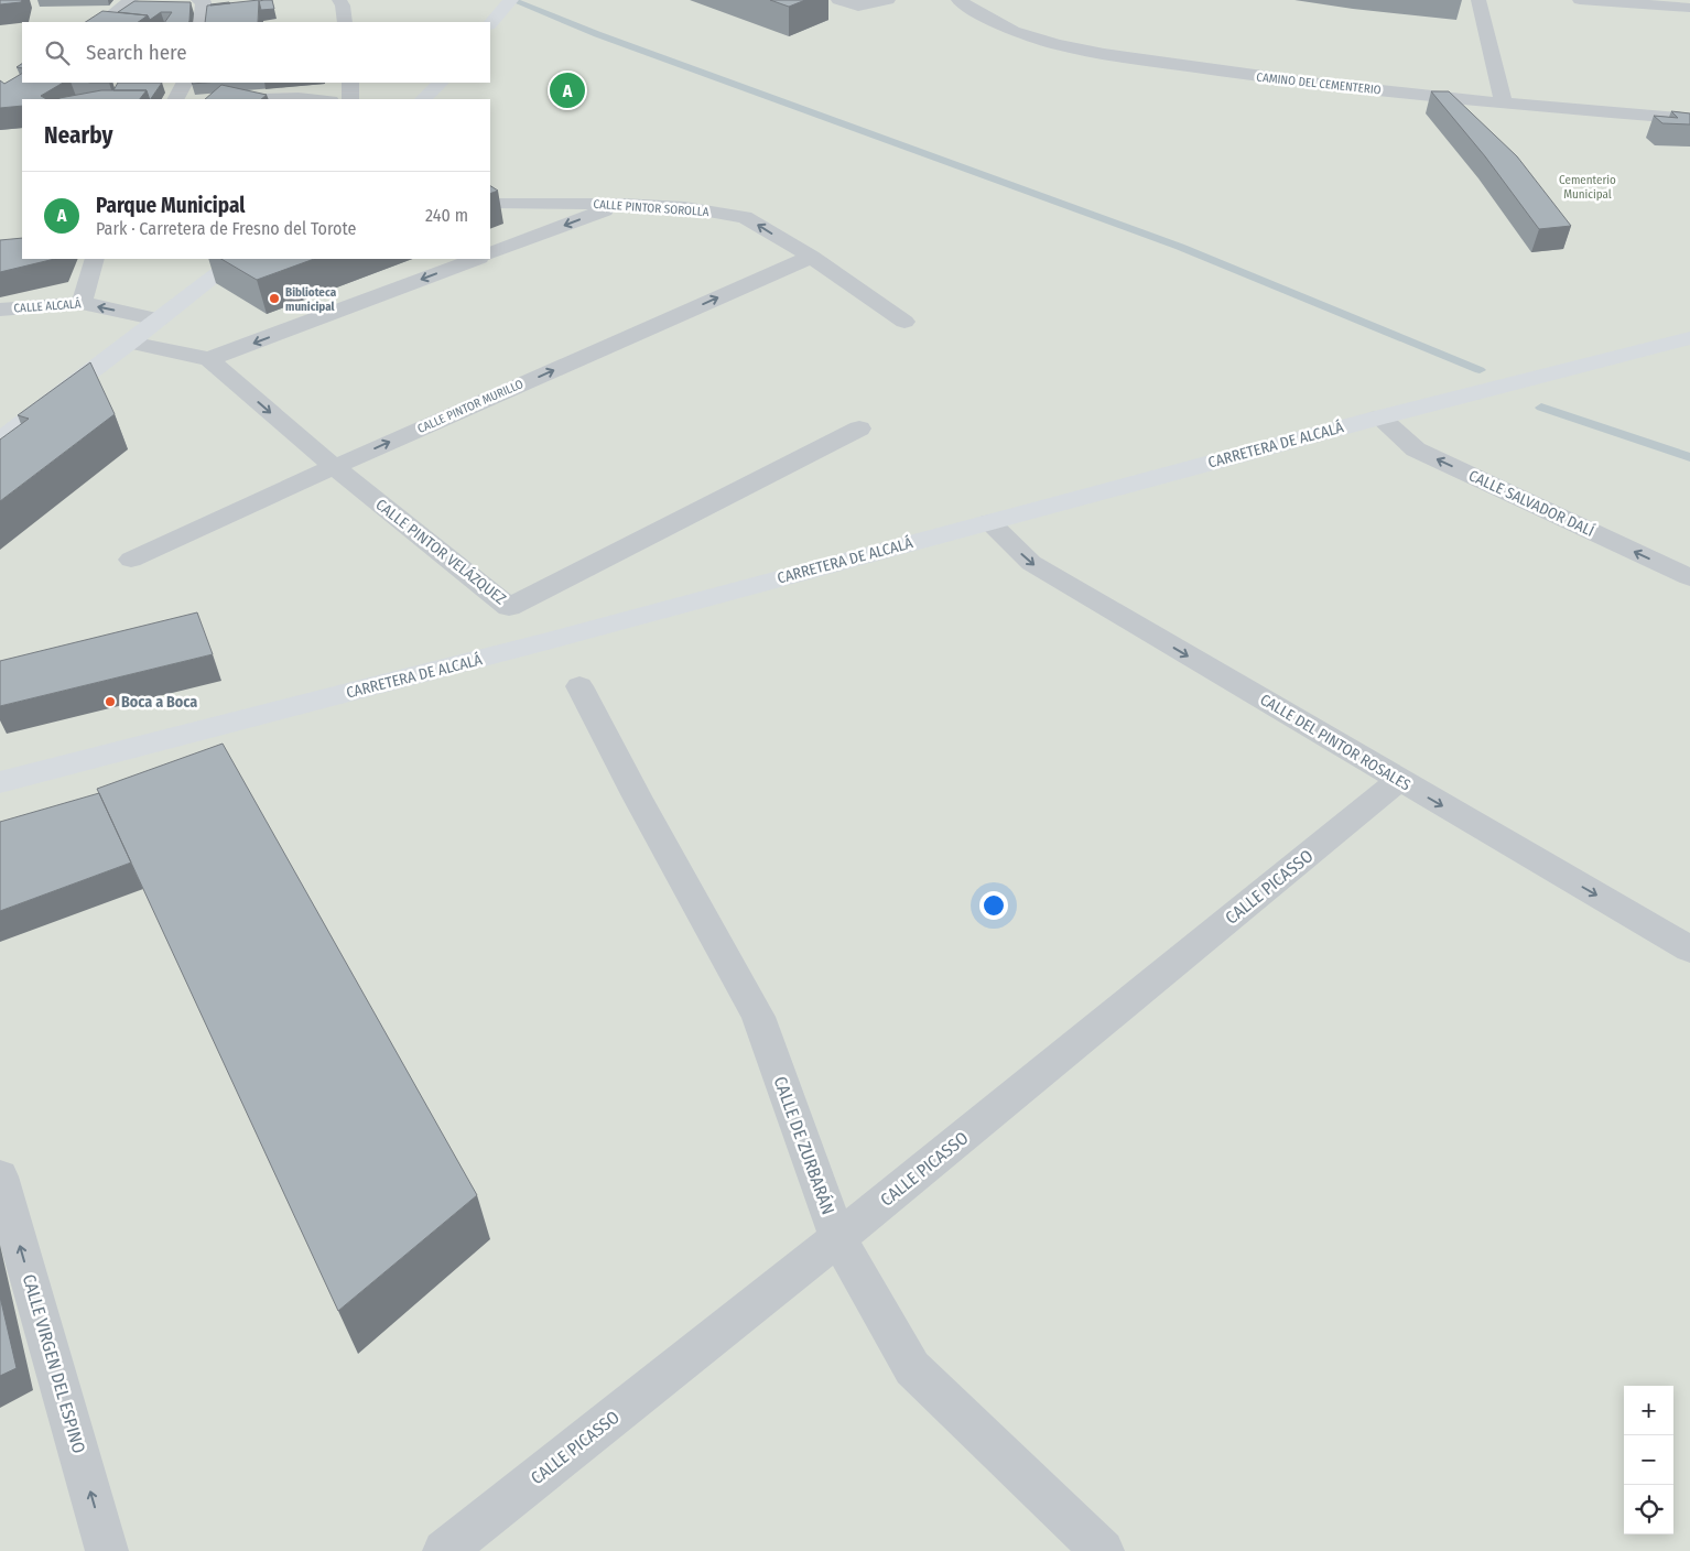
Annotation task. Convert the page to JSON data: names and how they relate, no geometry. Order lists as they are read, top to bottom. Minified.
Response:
{"streets":{"street":["CAMINO DEL CEMENTERIO","CALLE PINTOR SOROLLA","CALLE ALCALÁ","CALLE PINTOR MURILLO","CARRETERA DE ALCALÁ","CALLE SALVADOR DALÍ","CALLE PINTOR VELÁZQUEZ","CALLE DEL PINTOR ROSALES","CALLE PICASSO","CALLE DE ZURBARÁN","CALLE VIRGEN DEL ESPINO"]},"crossings":[["CALLE PINTOR SOROLLA","CALLE PINTOR MURILLO"],["CALLE PINTOR MURILLO","CALLE PINTOR VELÁZQUEZ"],["CARRETERA DE ALCALÁ","CALLE SALVADOR DALÍ"],["CARRETERA DE ALCALÁ","CALLE DEL PINTOR ROSALES"],["CALLE DEL PINTOR ROSALES","CALLE PICASSO"],["CALLE PICASSO","CALLE DE ZURBARÁN"]],"one_way":["CALLE PINTOR SOROLLA","CALLE ALCALÁ","CALLE SALVADOR DALÍ","CALLE DEL PINTOR ROSALES","CALLE VIRGEN DEL ESPINO"],"parks":["Cementerio Municipal"],"places":["Biblioteca municipal","Boca a Boca"],"page":{"search":"Search here","pins":"A","heading":"Nearby","list":[{"mark":"A","name":"Parque Municipal","note":"Park · Carretera de Fresno del Torote","value":"240 m"}],"map_buttons":["+","−"]}}
